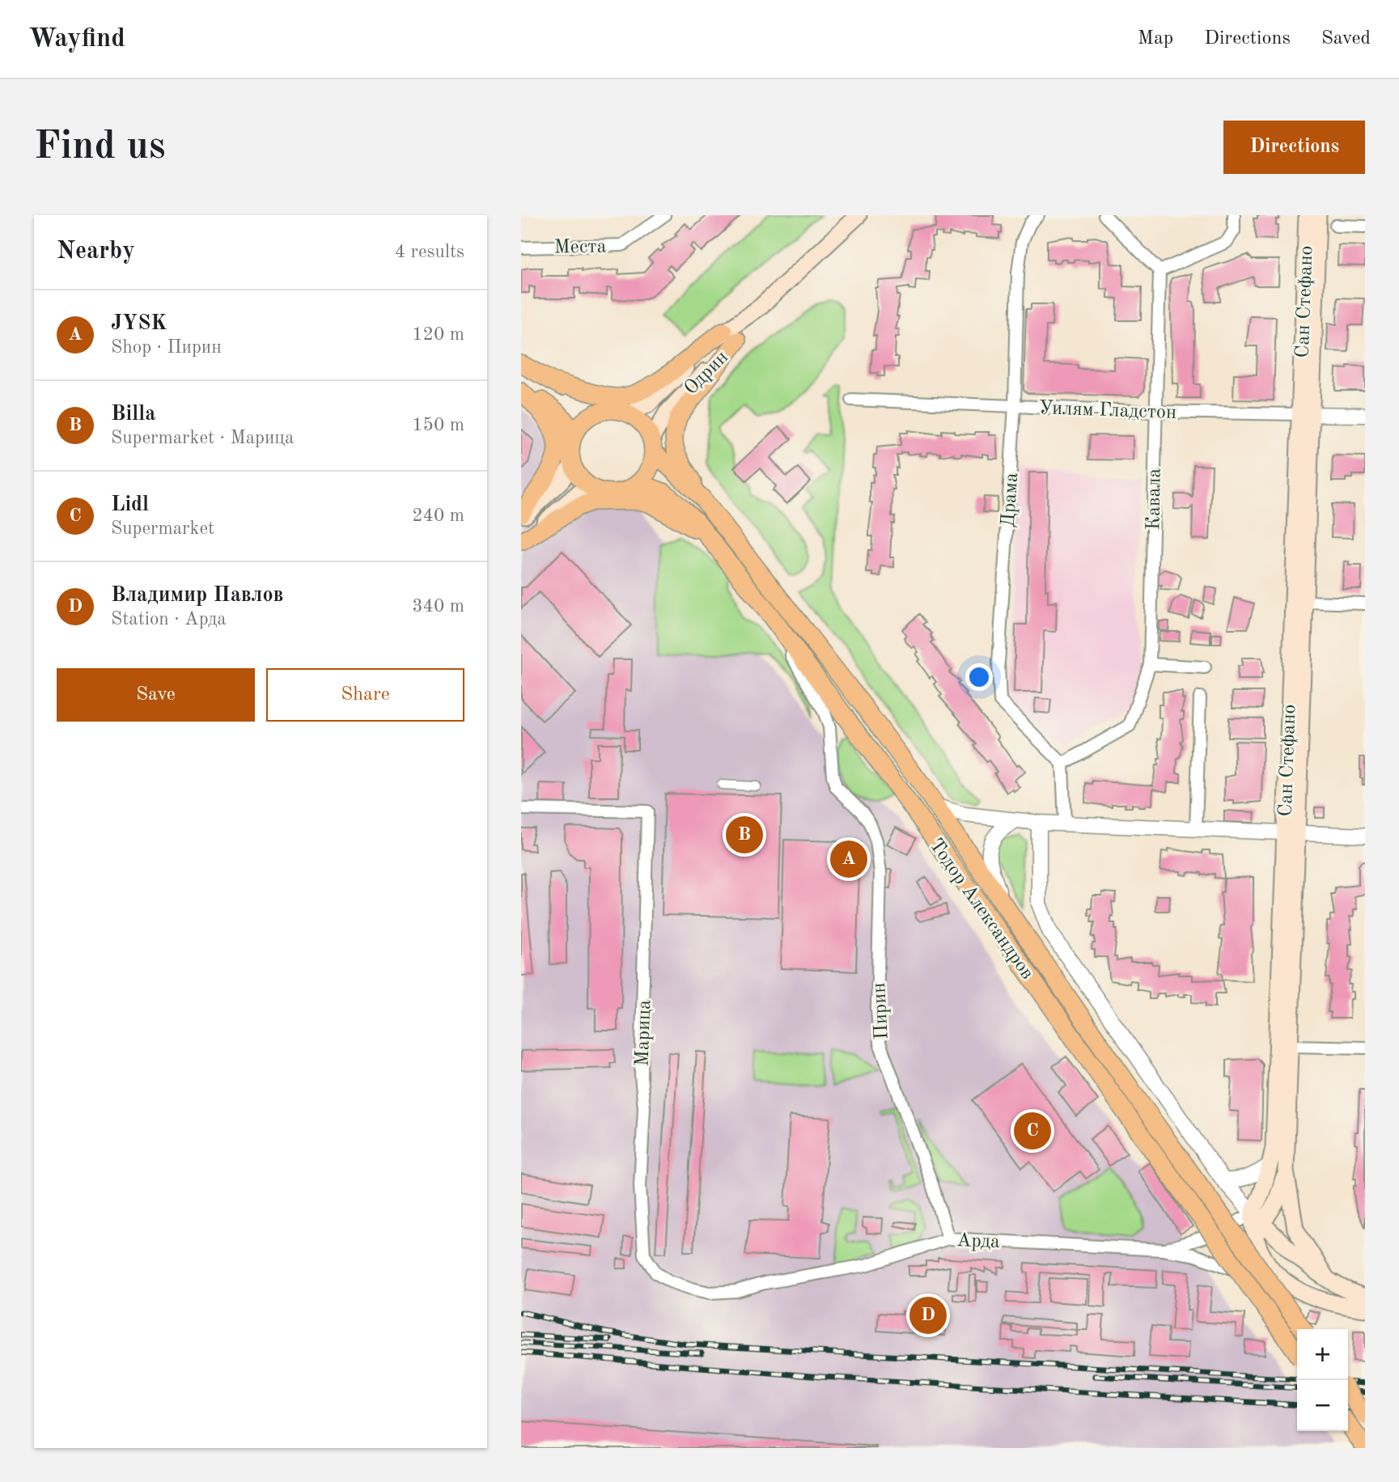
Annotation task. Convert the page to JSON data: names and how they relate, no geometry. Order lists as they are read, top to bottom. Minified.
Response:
{"streets":{"main road":["Сан Стефано","Одрин","Тодор Александров"],"street":["Места","Уилям Гладстон","Кавала","Драма","Пирин","Марица","Арда"]},"crossings":[["Сан Стефано","Уилям Гладстон"],["Одрин","Тодор Александров"],["Уилям Гладстон","Кавала"],["Уилям Гладстон","Драма"],["Кавала","Драма"],["Тодор Александров","Пирин"],["Пирин","Арда"],["Марица","Арда"]],"page":{"header":"Wayfind","nav":["Map","Directions","Saved"],"buttons":["Directions",["Save","Share"]],"title":"Find us","heading":["Nearby","4 results"],"list":[{"mark":"A","name":"JYSK","note":"Shop · Пирин","value":"120 m"},{"mark":"B","name":"Billa","note":"Supermarket · Марица","value":"150 m"},{"mark":"C","name":"Lidl","note":"Supermarket","value":"240 m"},{"mark":"D","name":"Владимир Павлов","note":"Station · Арда","value":"340 m"}],"pins":["B","A","C","D"],"map_buttons":["+","−"]}}
